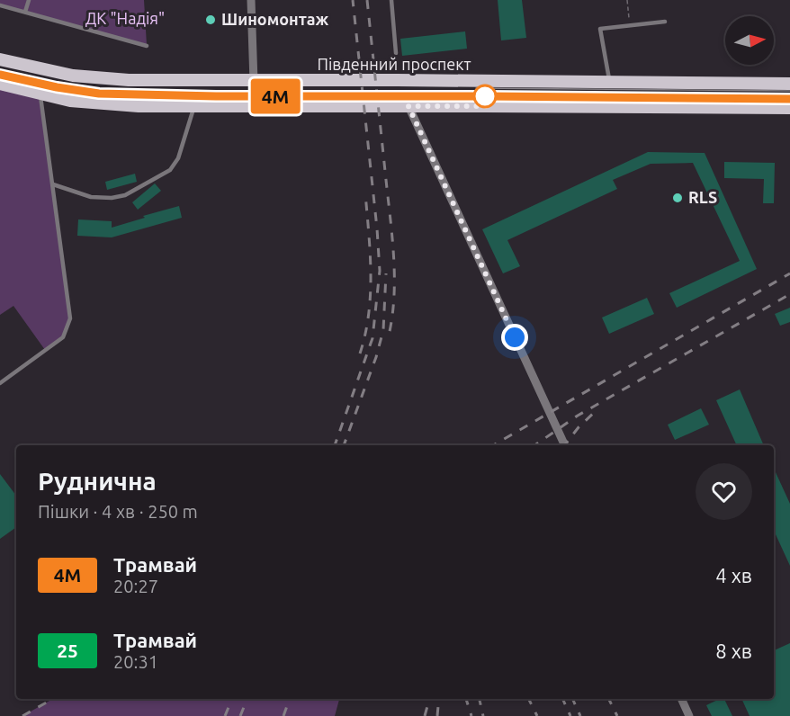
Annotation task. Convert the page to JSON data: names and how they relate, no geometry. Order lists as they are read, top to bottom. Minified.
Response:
{"streets":{"main road":["Південний проспект"]},"parks":["ДК \"Надія\""],"places":["Шиномонтаж","RLS"],"lines":["tram line 4М"],"north":"right","page":{"on_map":"4М","heading":["Руднична","Пішки · 4 хв · 250 m"],"list":[{"mark":"4М","name":"Трамвай","note":"20:27","value":"4 хв"},{"mark":"25","name":"Трамвай","note":"20:31","value":"8 хв"}]}}
